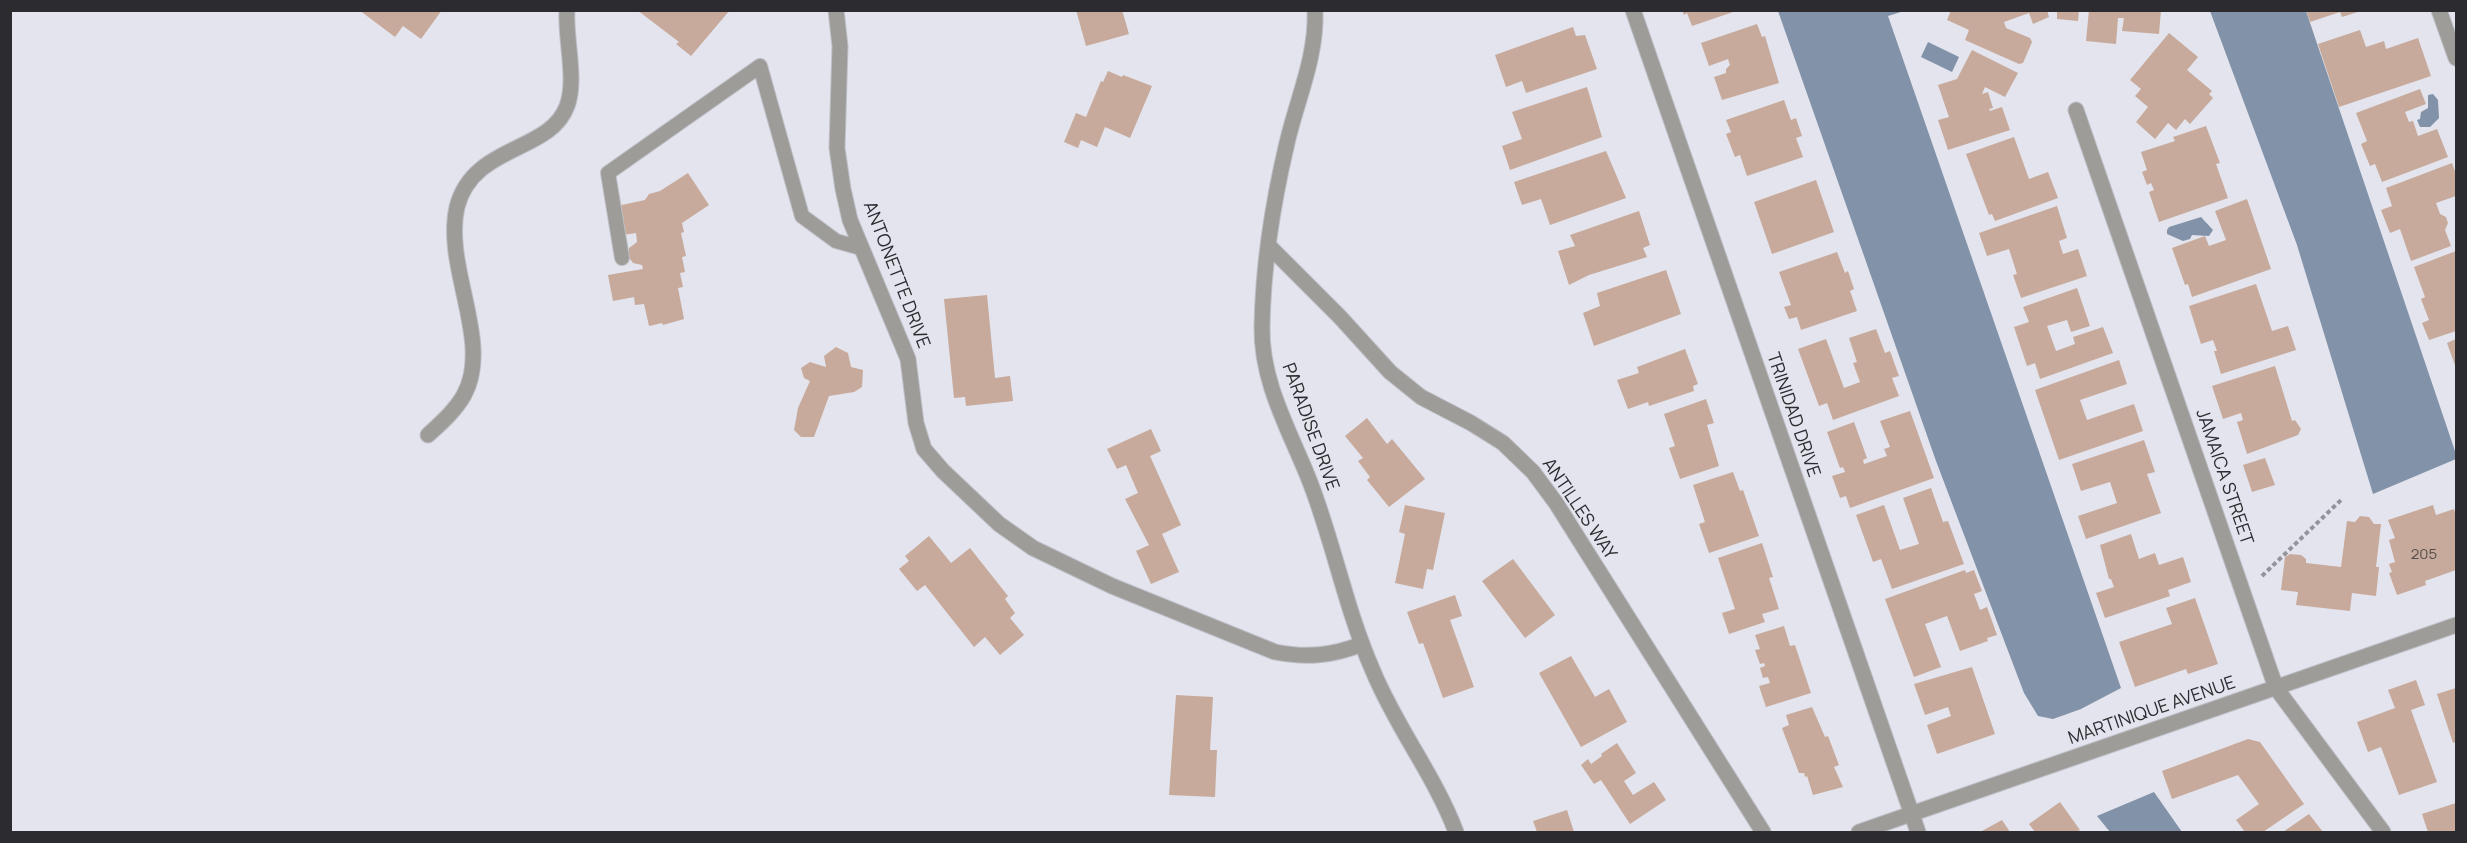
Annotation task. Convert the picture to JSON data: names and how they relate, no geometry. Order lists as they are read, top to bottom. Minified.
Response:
{"streets":{"street":["ANTONETTE DRIVE","TRINIDAD DRIVE","PARADISE DRIVE","JAMAICA STREET","ANTILLES WAY","MARTINIQUE AVENUE"]},"crossings":[["ANTONETTE DRIVE","PARADISE DRIVE"],["TRINIDAD DRIVE","MARTINIQUE AVENUE"],["PARADISE DRIVE","ANTILLES WAY"],["JAMAICA STREET","MARTINIQUE AVENUE"]],"house_numbers":["205"]}
